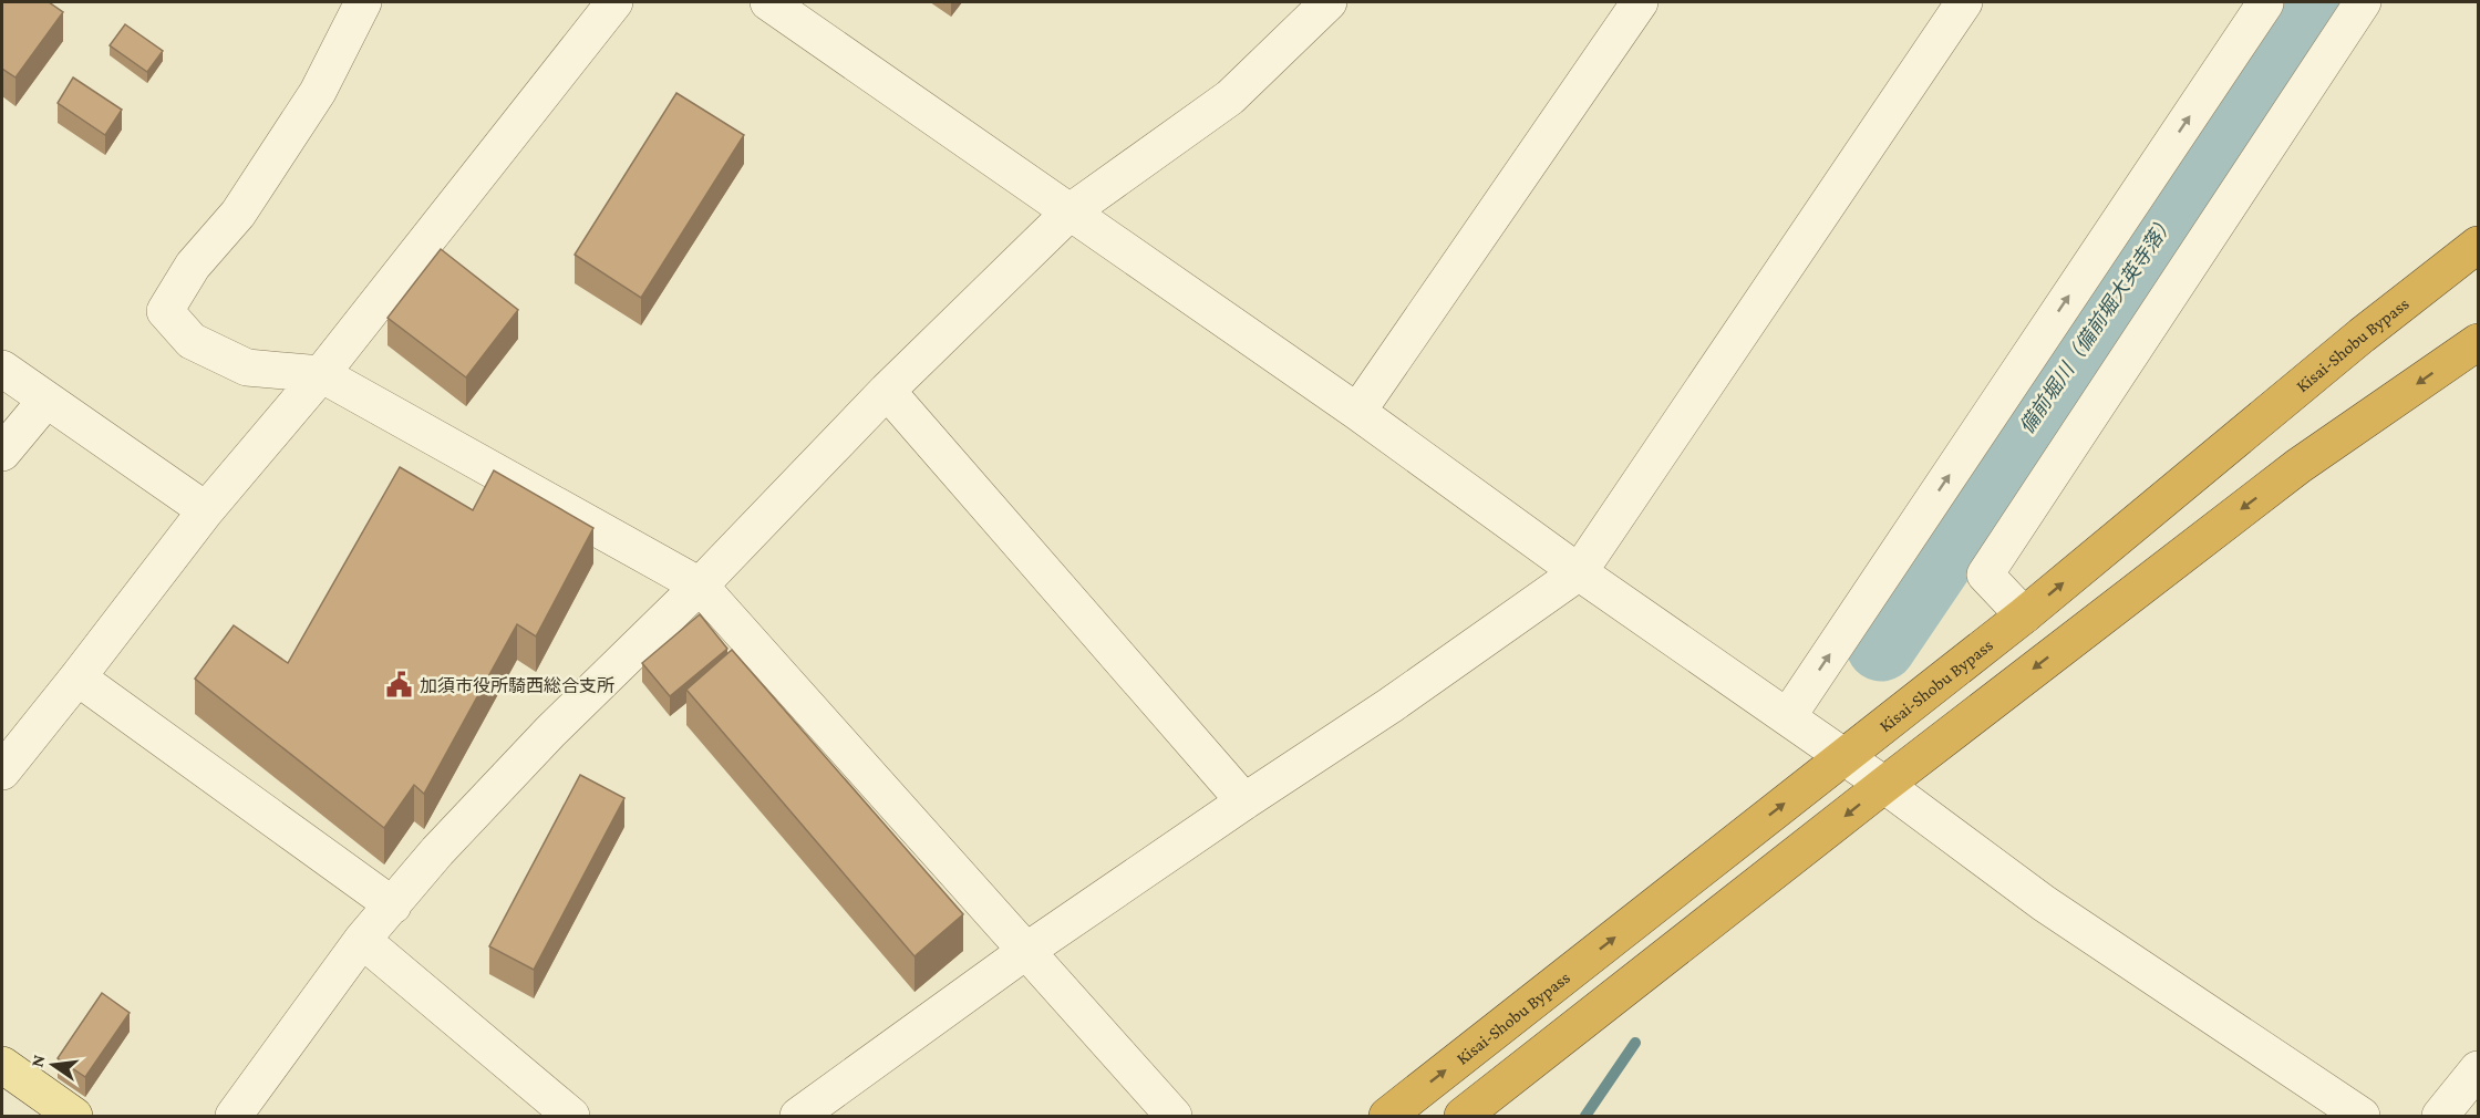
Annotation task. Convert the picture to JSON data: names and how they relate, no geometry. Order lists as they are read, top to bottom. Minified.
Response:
{"streets":{"highway":["Kisai-Shobu Bypass"]},"water":["備前堀川（備前堀大英寺落）"],"places":{"public building":["加須市役所騎西総合支所"]},"north":"left"}
